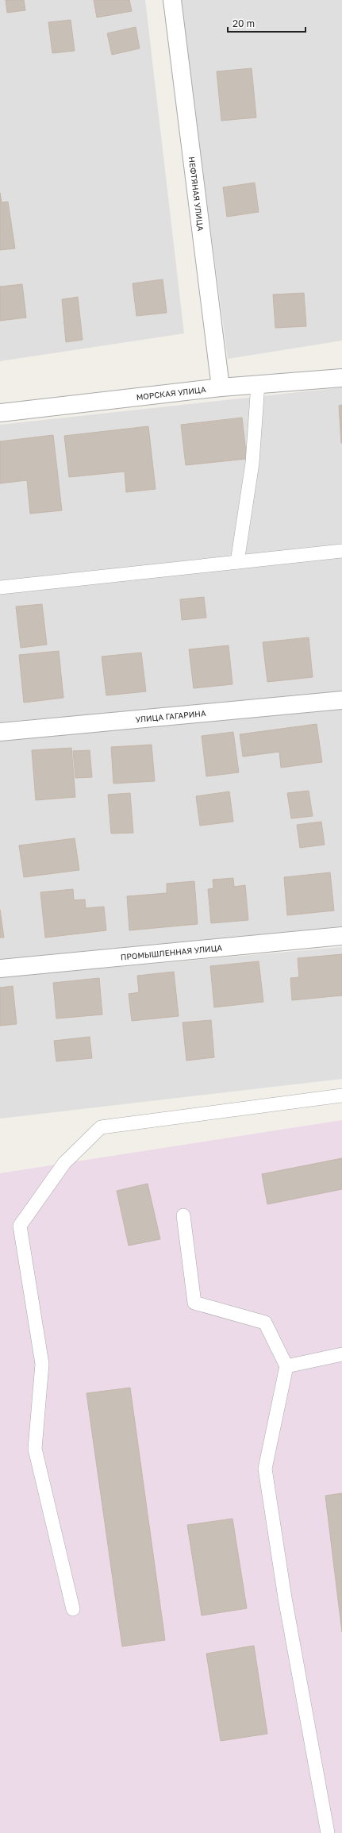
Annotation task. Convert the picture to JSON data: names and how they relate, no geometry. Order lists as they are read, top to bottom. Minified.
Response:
{"streets":{"street":["НЕФТЯНАЯ УЛИЦА","МОРСКАЯ УЛИЦА","УЛИЦА ГАГАРИНА","ПРОМЫШЛЕННАЯ УЛИЦА"]},"crossings":[["НЕФТЯНАЯ УЛИЦА","МОРСКАЯ УЛИЦА"]],"scale_bar":"20 m"}
